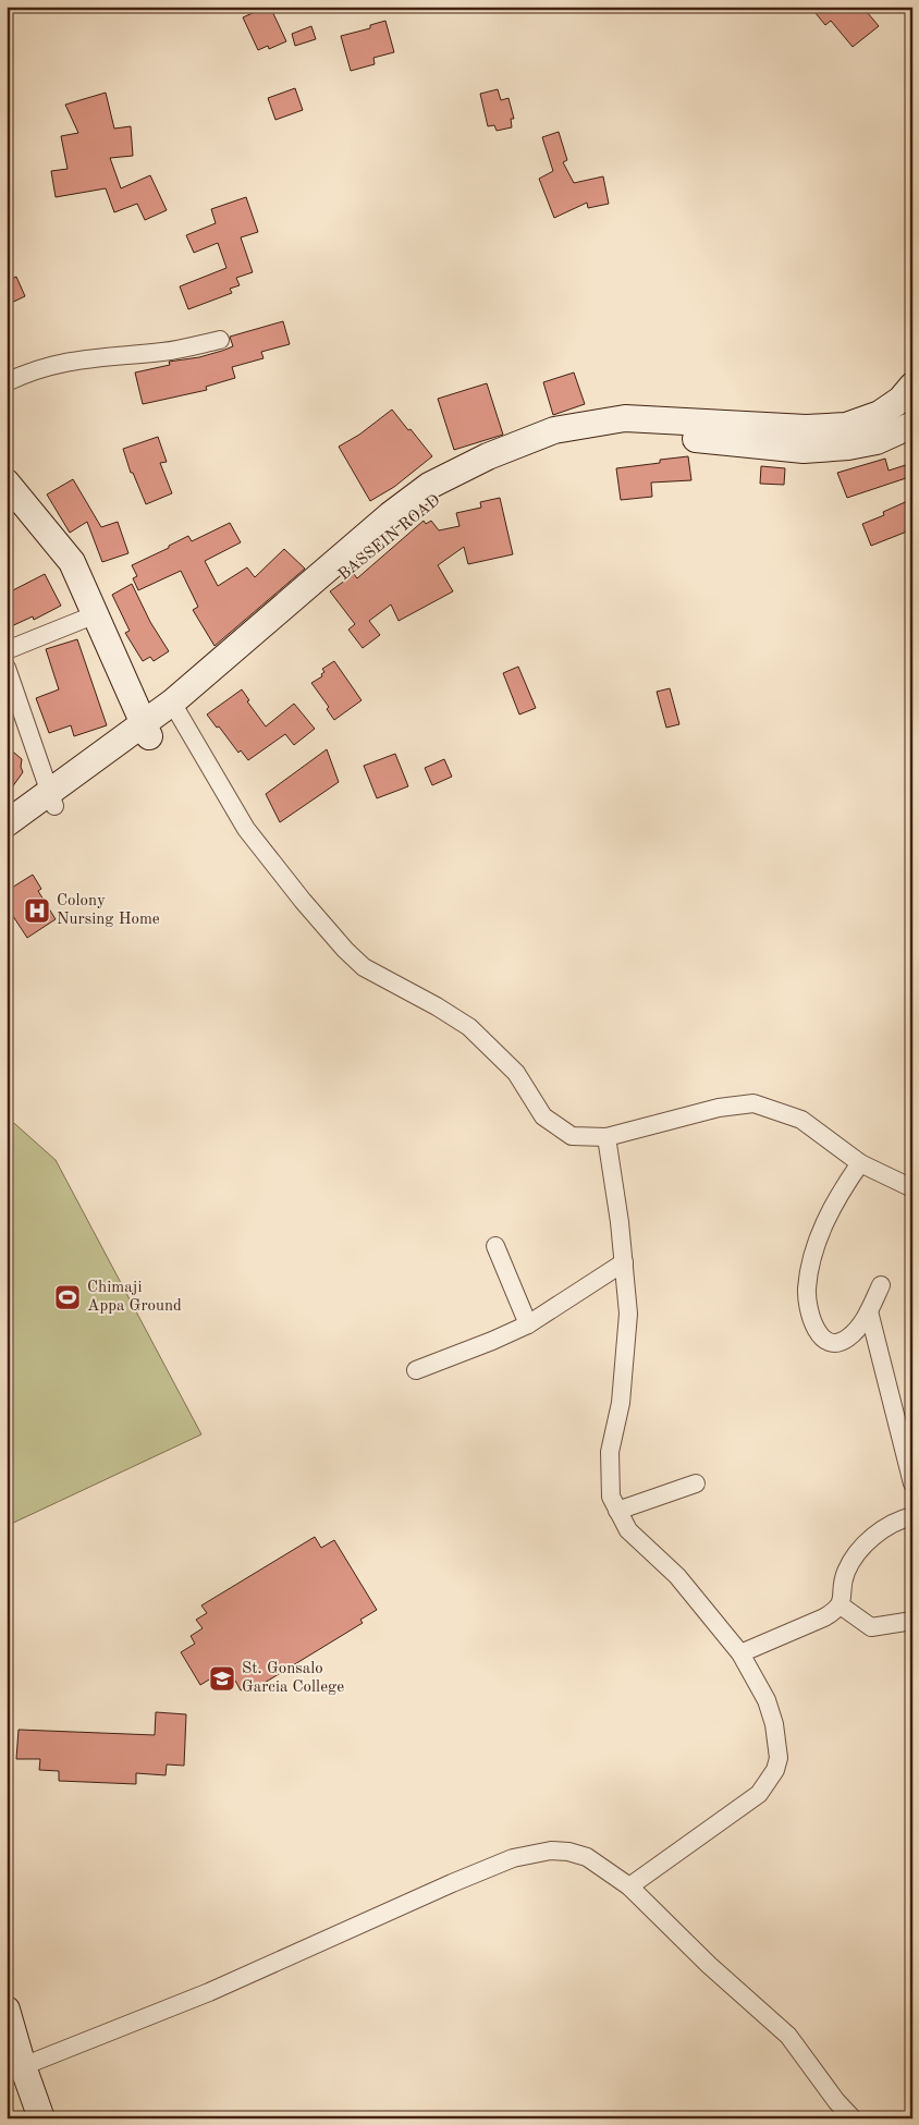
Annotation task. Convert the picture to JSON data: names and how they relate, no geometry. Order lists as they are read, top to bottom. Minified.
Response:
{"streets":{"main road":["BASSEIN ROAD"]},"places":{"hospital":["Colony Nursing Home"],"sports":["Chimaji Appa Ground"],"school or university":["St. Gonsalo Garcia College"]}}
